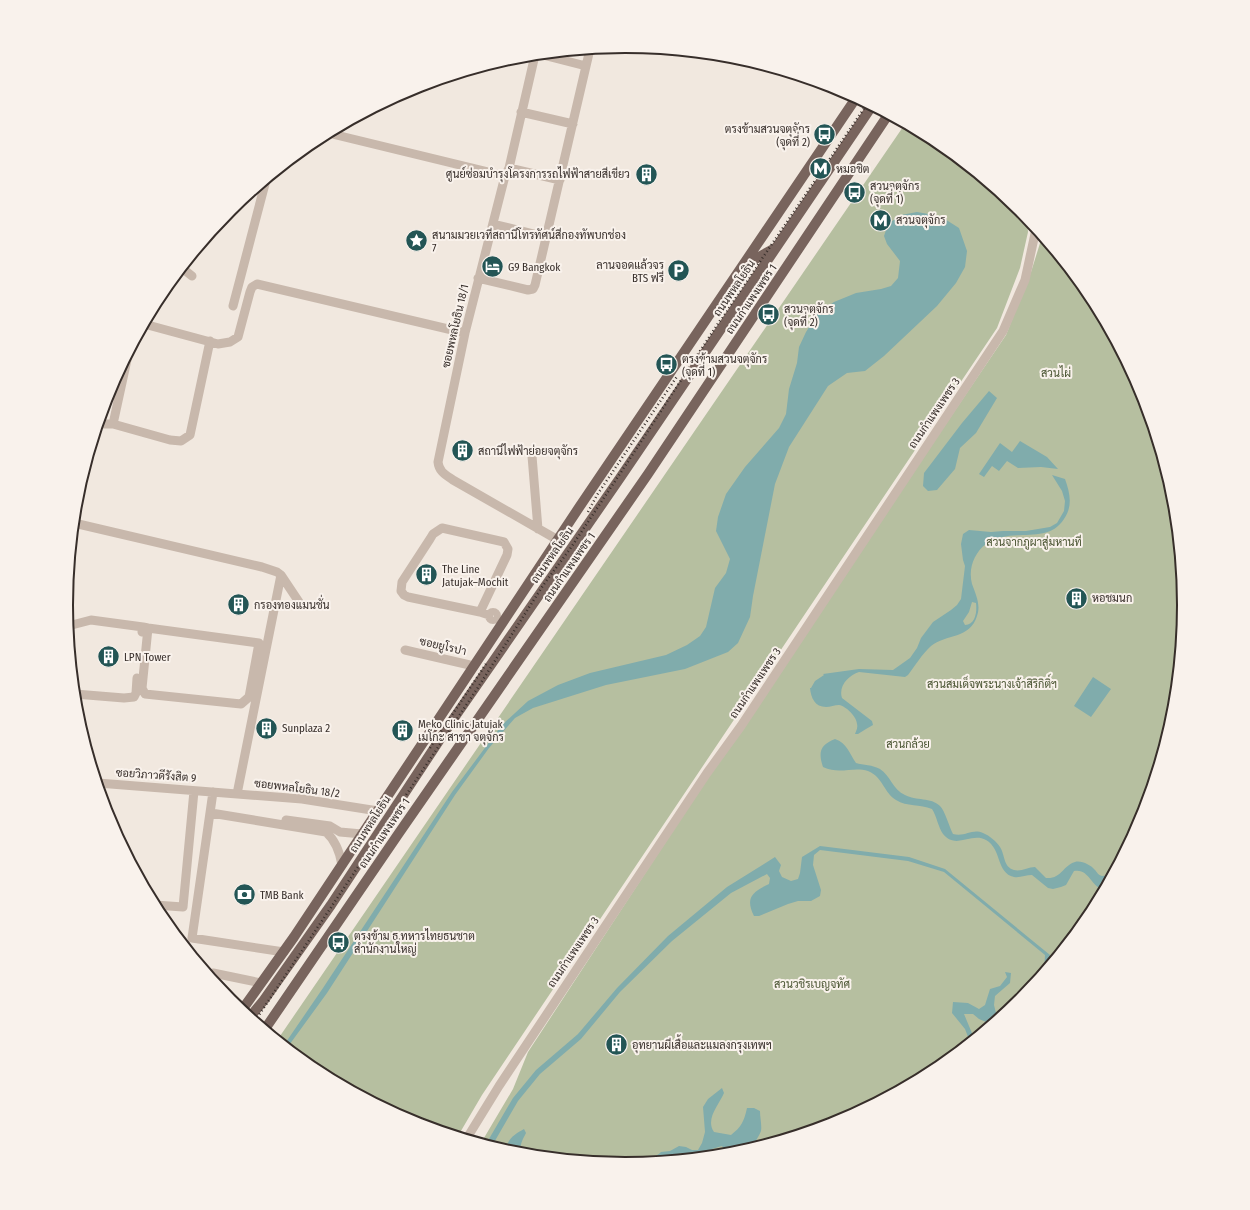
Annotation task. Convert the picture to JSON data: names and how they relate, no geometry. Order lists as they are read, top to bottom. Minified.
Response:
{"streets":{"main road":["ถนนพหลโยธิน","ถนนกำแพงเพชร 1"],"street":["ซอยพหลโยธิน 18/1","ถนนกำแพงเพชร 3","ซอยยูโรปา","ซอยวิภาวดีรังสิต 9","ซอยพหลโยธิน 18/2"]},"crossings":[["ถนนพหลโยธิน","ซอยพหลโยธิน 18/1"],["ถนนพหลโยธิน","ซอยยูโรปา"],["ถนนพหลโยธิน","ซอยพหลโยธิน 18/2"],["ซอยวิภาวดีรังสิต 9","ซอยพหลโยธิน 18/2"]],"parks":["สวนไผ่","สวนจากภูผาสู่มหานที","สวนสมเด็จพระนางเจ้าสิริกิติ์ฯ","สวนกล้วย","สวนวชิรเบญจทัศ"],"places":{"bus stop":["ตรงข้ามสวนจตุจักร (จุดที่ 2)","สวนจตุจักร (จุดที่ 1)","สวนจตุจักร (จุดที่ 2)","ตรงข้ามสวนจตุจักร (จุดที่ 1)","ตรงข้าม ธ.ทหารไทยธนชาต สำนักงานใหญ่"],"metro station":["หมอชิต","สวนจตุจักร"],"building":["ศูนย์ซ่อมบำรุงโครงการรถไฟฟ้าสายสีเขียว","สถานีไฟฟ้าย่อยจตุจักร","The Line Jatujak–Mochit","หอชมนก","กรองทองแมนชั่น","LPN Tower","Sunplaza 2","Meko Clinic Jatujak เมโกะ สาขา จตุจักร","อุทยานผีเสื้อและแมลงกรุงเทพฯ"],"place":["สนามมวยเวทีสถานีโทรทัศน์สีกองทัพบกช่อง 7"],"hotel":["G9 Bangkok"],"parking":["ลานจอดแล้วจร BTS ฟรี"],"bank":["TMB Bank"]}}
